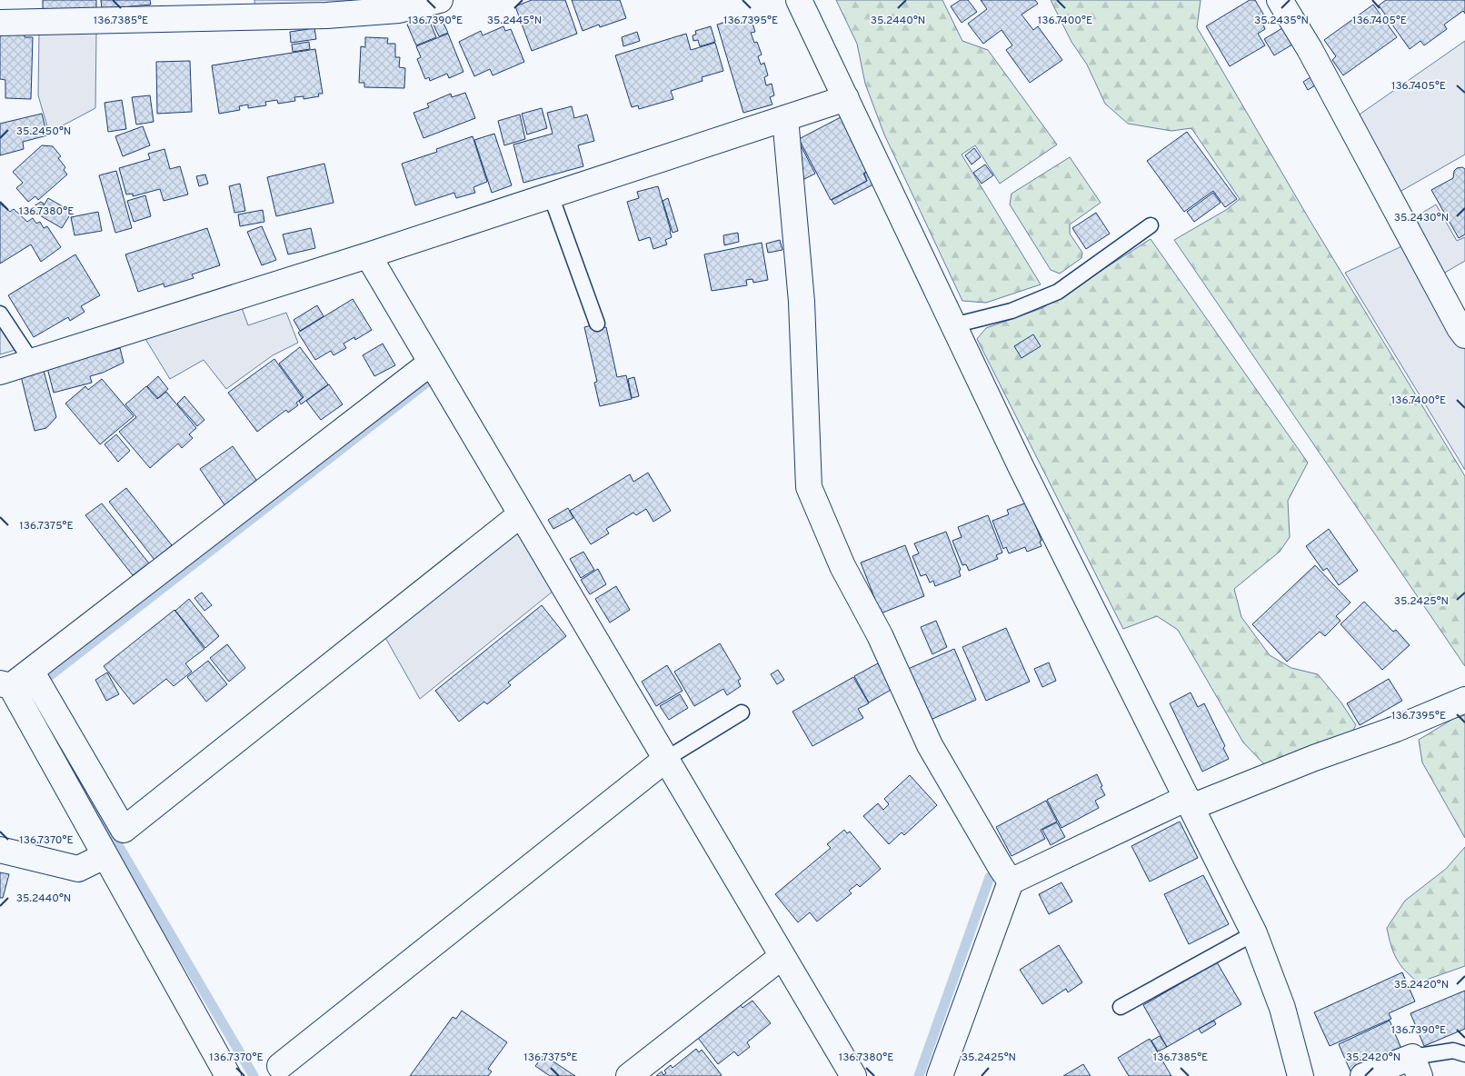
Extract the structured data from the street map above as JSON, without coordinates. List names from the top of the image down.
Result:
{
  "coordinates": [
    "136.7405°E",
    "136.7385°E",
    "136.7390°E",
    "35.2445°N",
    "136.7395°E",
    "136.7400°E",
    "35.2440°N",
    "35.2435°N",
    "35.2450°N",
    "136.7380°E",
    "35.2430°N",
    "136.7375°E",
    "35.2425°N",
    "136.7370°E",
    "35.2420°N"
  ]
}
